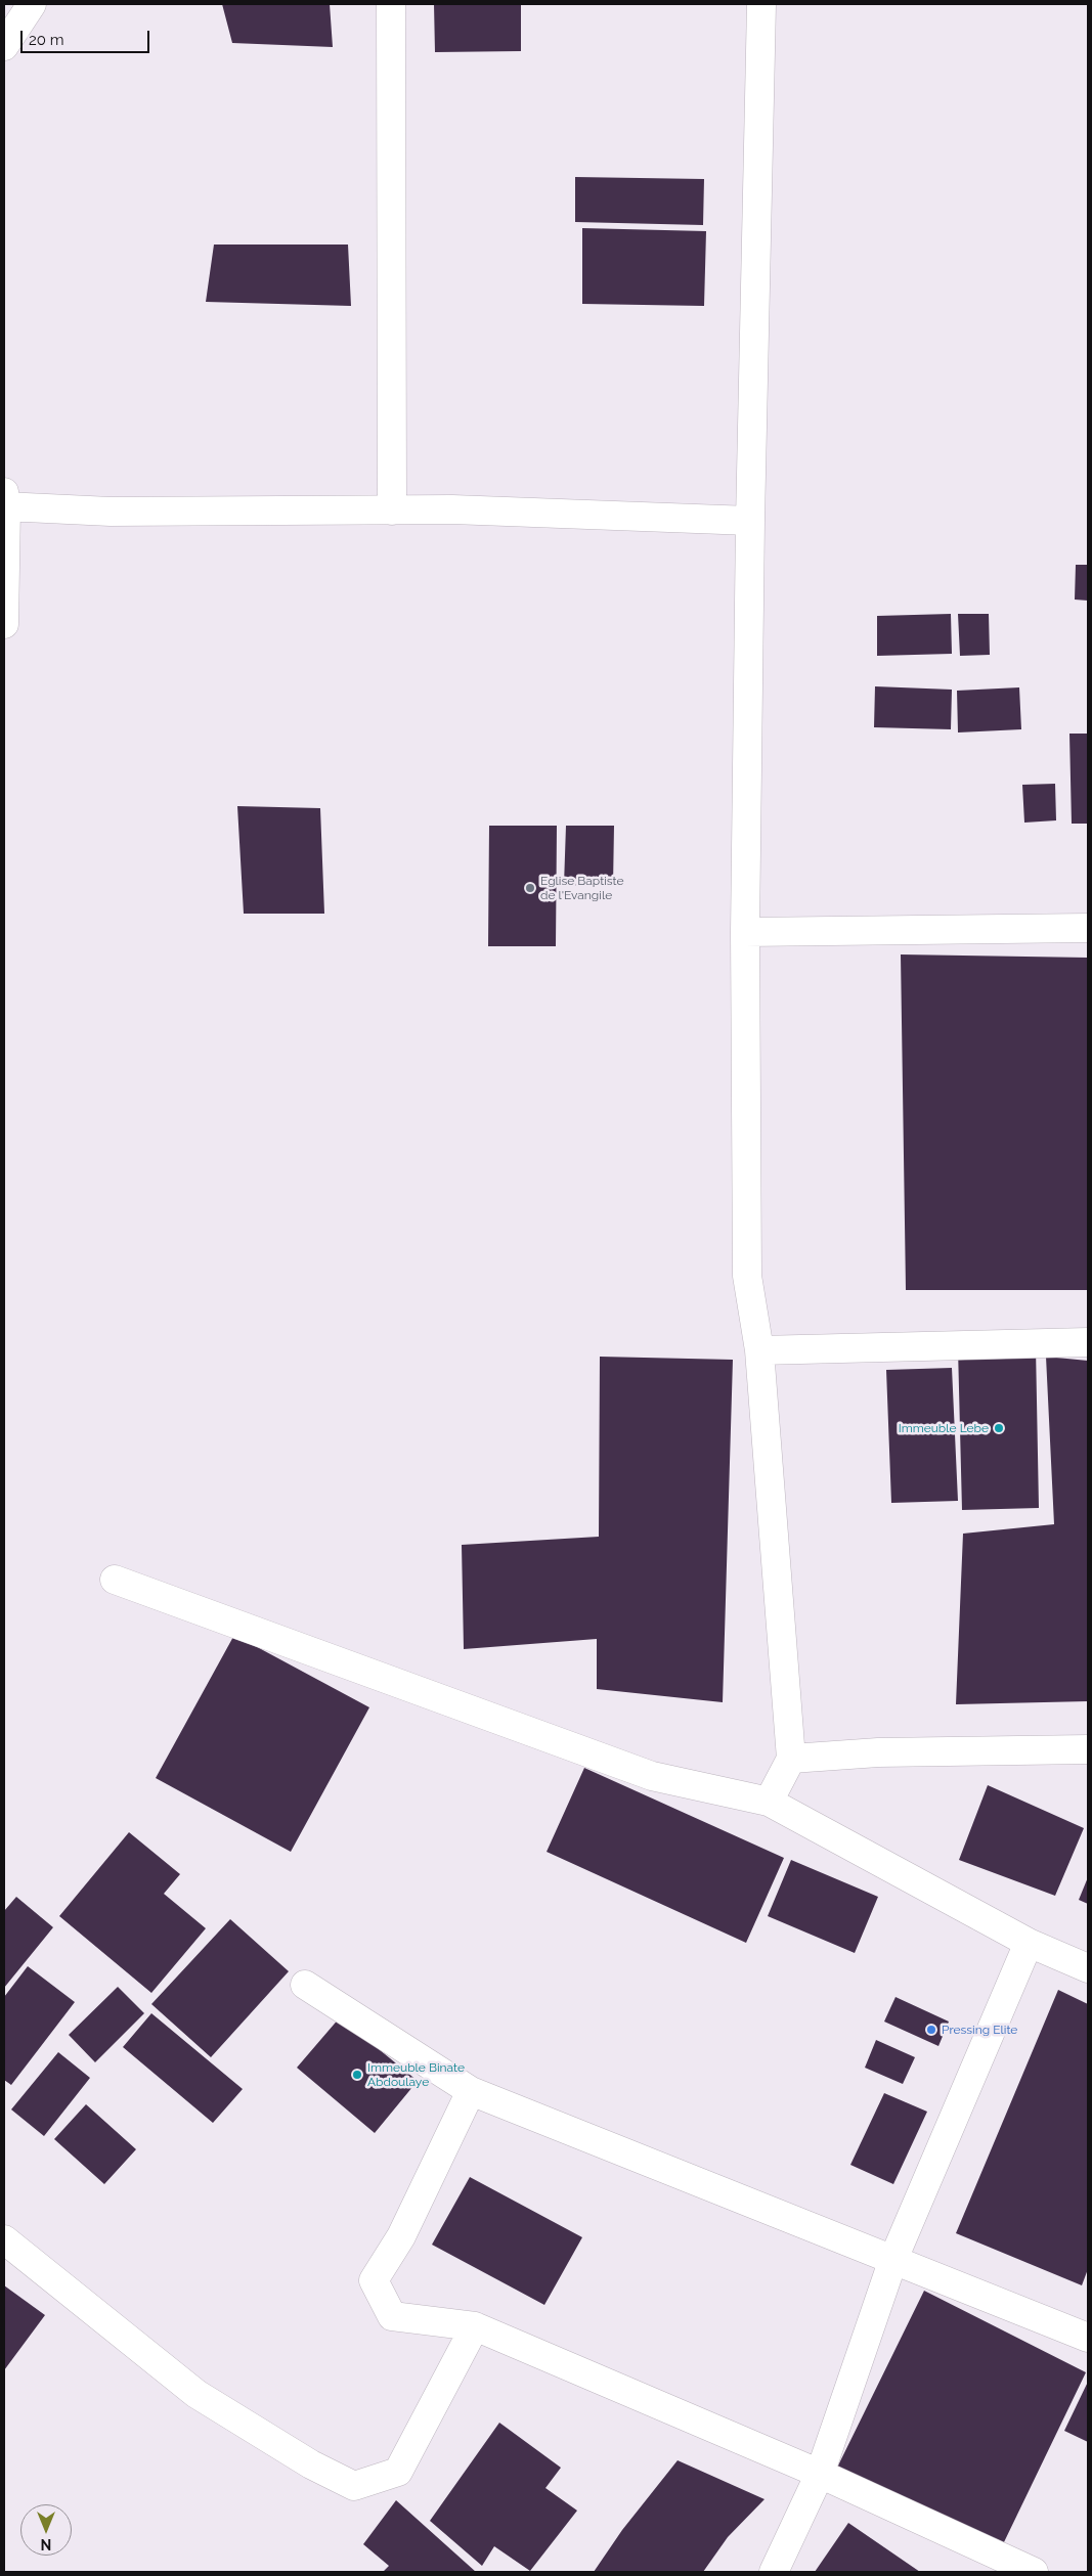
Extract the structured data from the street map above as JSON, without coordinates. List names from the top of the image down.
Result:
{
  "places": [
    "Eglise Baptiste de l'Evangile",
    "Immeuble Lebe",
    "Pressing Elite",
    "Immeuble Binate Abdoulaye"
  ],
  "scale_bar": "20 m",
  "north": "bottom"
}
